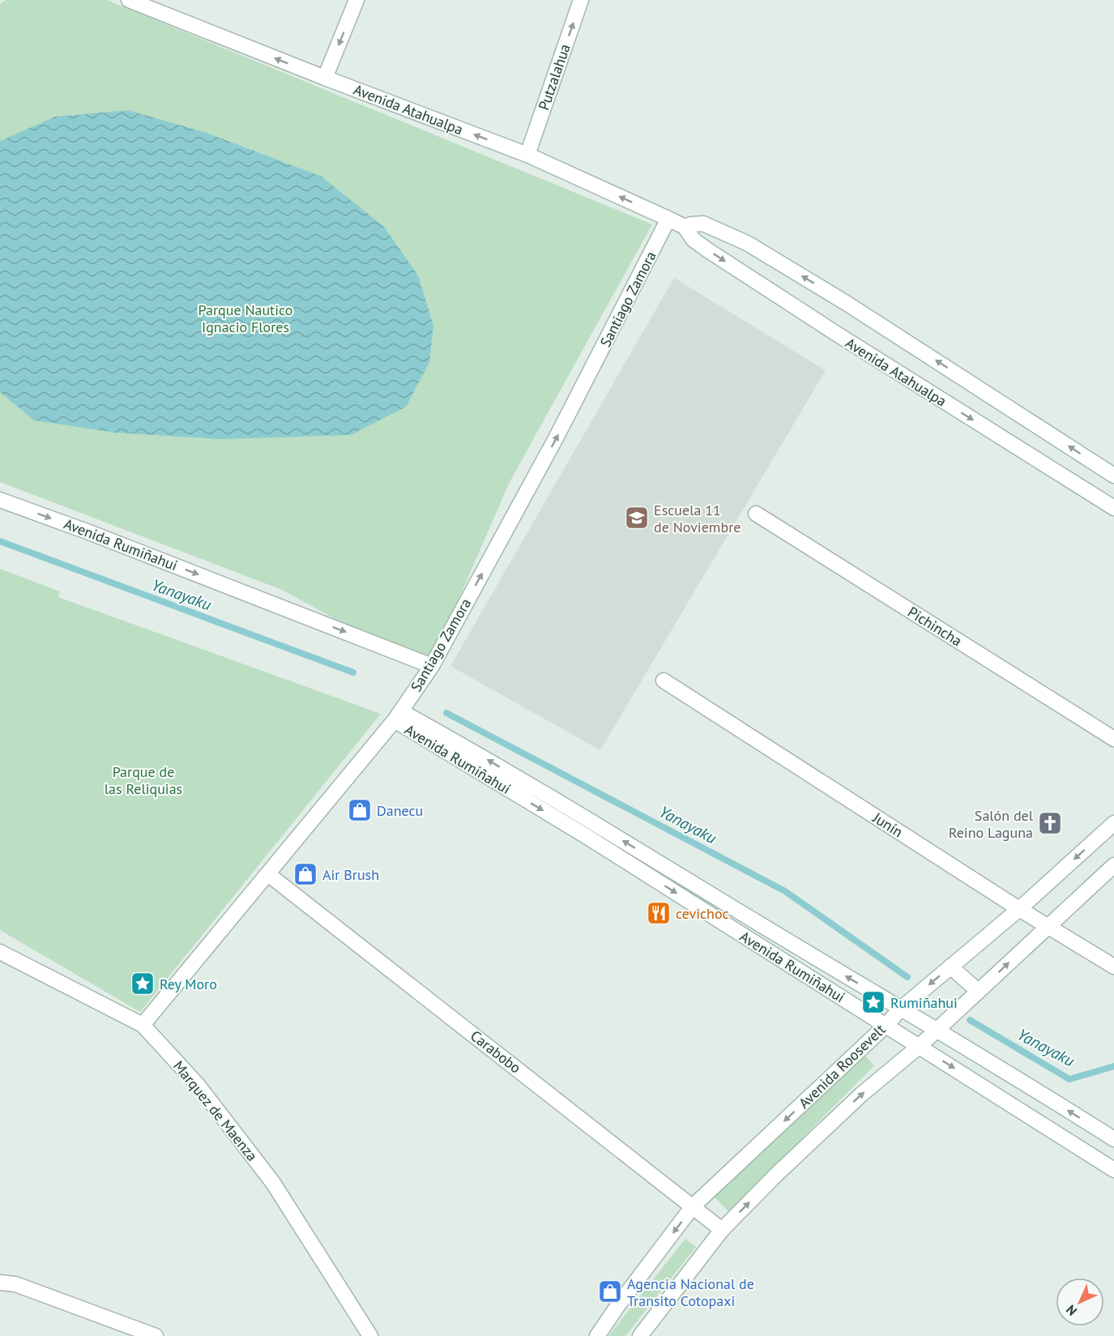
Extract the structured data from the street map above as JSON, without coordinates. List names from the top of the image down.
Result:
{
  "streets": {
    "street": [
      "Putzalahua",
      "Avenida Atahualpa",
      "Santiago Zamora",
      "Avenida Rumiñahui",
      "Pichincha",
      "Junín",
      "Carabobo",
      "Avenida Roosevelt",
      "Marquez de Maenza"
    ]
  },
  "crossings": [
    ["Putzalahua", "Avenida Atahualpa"],
    ["Avenida Atahualpa", "Santiago Zamora"],
    ["Santiago Zamora", "Avenida Rumiñahui"],
    ["Santiago Zamora", "Carabobo"],
    ["Santiago Zamora", "Marquez de Maenza"],
    ["Avenida Rumiñahui", "Avenida Roosevelt"],
    ["Junín", "Avenida Roosevelt"],
    ["Carabobo", "Avenida Roosevelt"]
  ],
  "one_way": ["Putzalahua", "Santiago Zamora"],
  "water": ["Yanayaku"],
  "parks": ["Parque Nautico Ignacio Flores", "Parque de las Reliquias"],
  "places": {
    "school or university": ["Escuela 11 de Noviembre"],
    "shop": ["Danecu", "Air Brush", "Agencia Nacional de Transito Cotopaxi"],
    "church": ["Salón del Reino Laguna"],
    "restaurant": ["cevichoc"],
    "place": ["Rey Moro", "Rumiñahui"]
  },
  "north": "bottom left"
}
